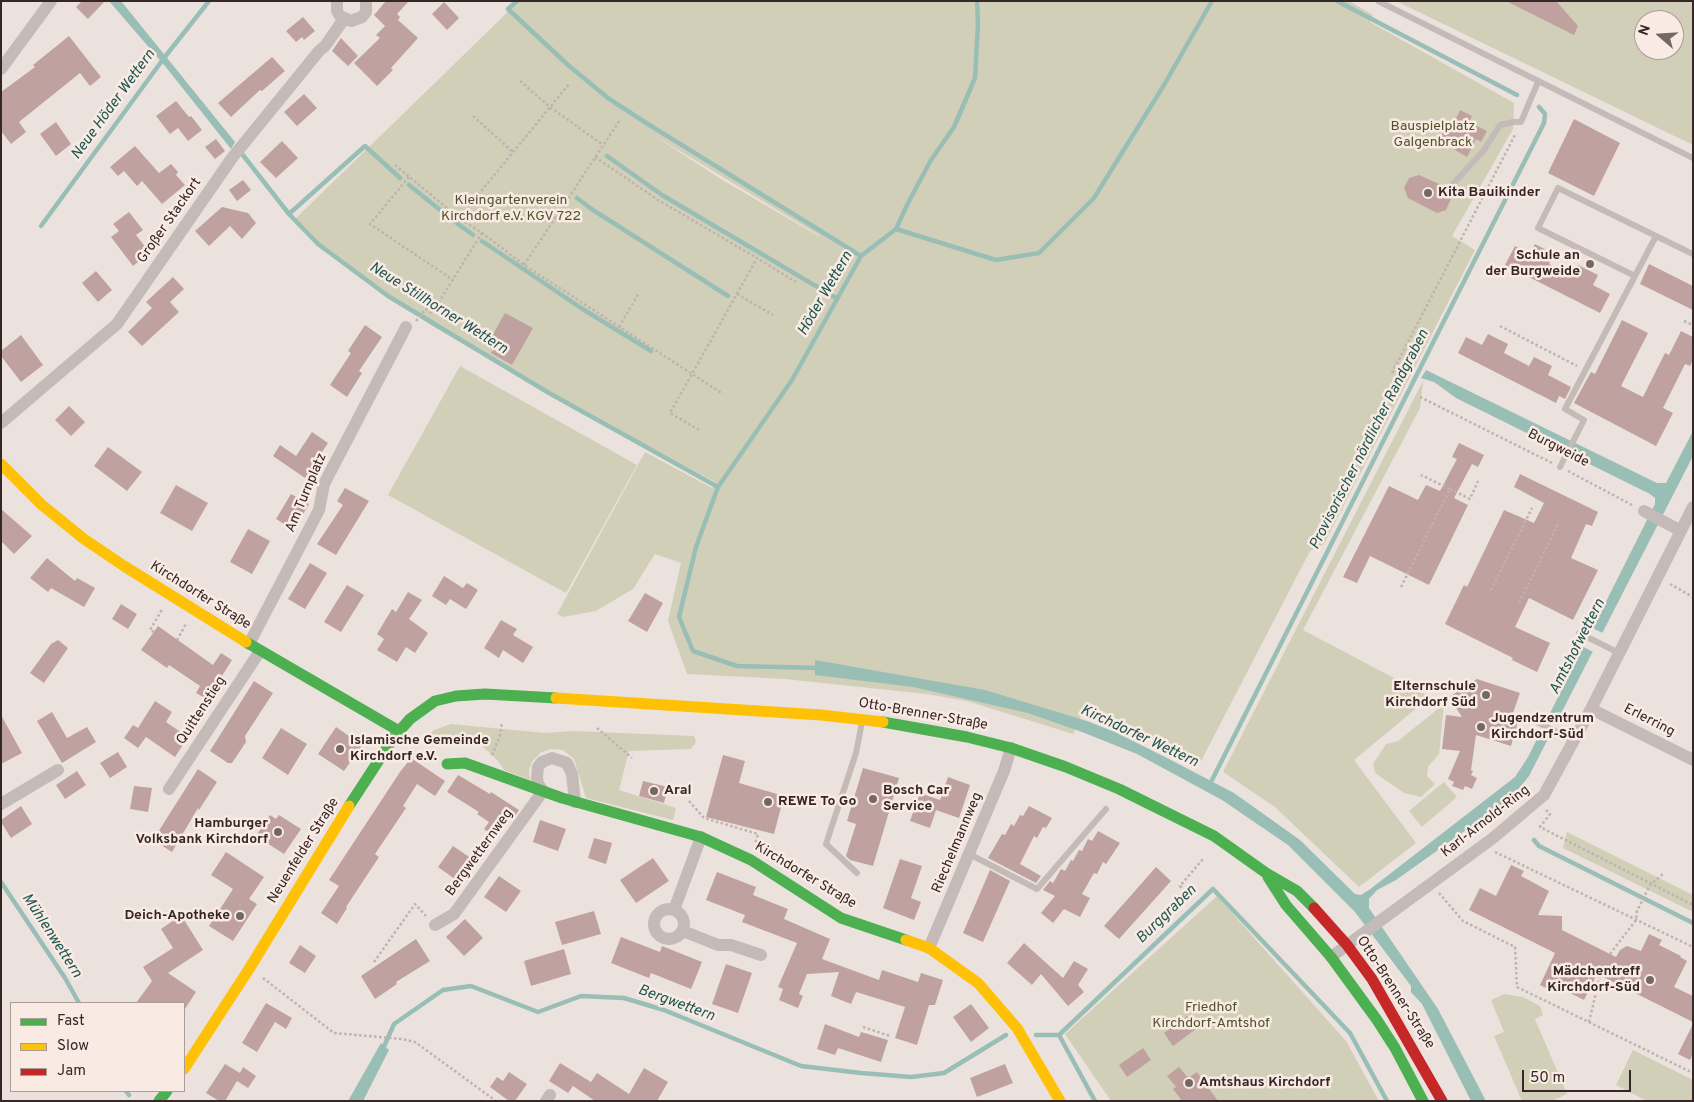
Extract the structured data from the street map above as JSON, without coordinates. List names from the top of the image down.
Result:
{
  "streets": {
    "main road": ["Kirchdorfer Straße", "Otto-Brenner-Straße", "Neuenfelder Straße"],
    "street": [
      "Großer Stackort",
      "Am Turnplatz",
      "Quittenstieg",
      "Erlerring",
      "Karl-Arnold-Ring",
      "Riechelmannweg",
      "Bergwetternweg"
    ],
    "path": ["Burgweide"]
  },
  "crossings": [
    ["Am Turnplatz", "Kirchdorfer Straße"],
    ["Am Turnplatz", "Quittenstieg"],
    ["Kirchdorfer Straße", "Quittenstieg"],
    ["Kirchdorfer Straße", "Riechelmannweg"],
    ["Kirchdorfer Straße", "Neuenfelder Straße"],
    ["Kirchdorfer Straße", "Bergwetternweg"],
    ["Otto-Brenner-Straße", "Karl-Arnold-Ring"],
    ["Otto-Brenner-Straße", "Riechelmannweg"],
    ["Otto-Brenner-Straße", "Neuenfelder Straße"],
    ["Erlerring", "Karl-Arnold-Ring"]
  ],
  "water": [
    "Neue Höder Wettern",
    "Höder Wettern",
    "Neue Stillhorner Wettern",
    "Provisorischer nördlicher Randgraben",
    "Amtshofwettern",
    "Kirchdorfer Wettern",
    "Burggraben",
    "Mühlenwettern",
    "Bergwettern"
  ],
  "parks": ["Bauspielplatz Galgenbrack", "Kleingartenverein Kirchdorf e.V. KGV 722", "Friedhof Kirchdorf-Amtshof"],
  "places": [
    "Kita Bauikinder",
    "Schule an der Burgweide",
    "Elternschule Kirchdorf Süd",
    "Jugendzentrum Kirchdorf-Süd",
    "Islamische Gemeinde Kirchdorf e.V.",
    "Aral",
    "Bosch Car Service",
    "REWE To Go",
    "Hamburger Volksbank Kirchdorf",
    "Deich-Apotheke",
    "Mädchentreff Kirchdorf-Süd",
    "Amtshaus Kirchdorf"
  ],
  "legend": ["Fast", "Slow", "Jam"],
  "scale_bar": "50 m",
  "north": "left"
}
